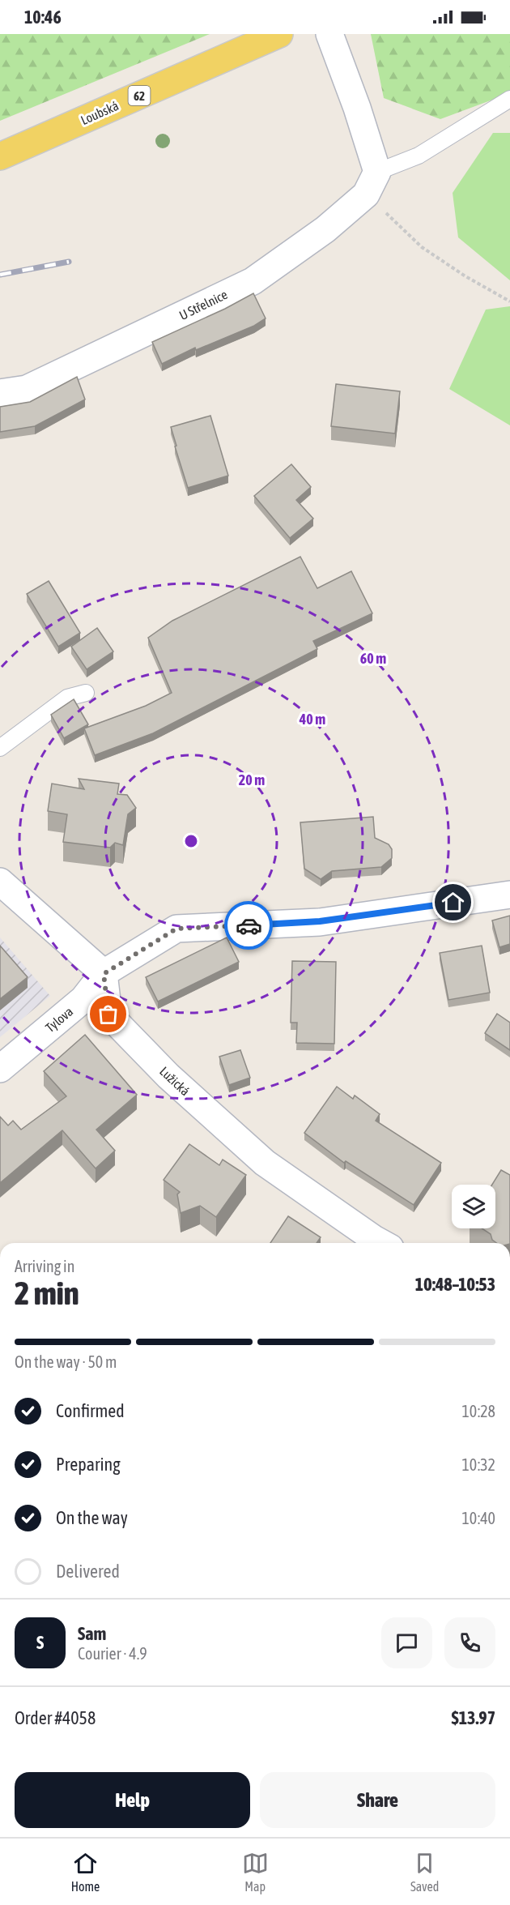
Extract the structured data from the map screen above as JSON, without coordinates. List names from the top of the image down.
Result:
{
  "streets": {
    "main road": ["62", "Loubská"],
    "street": ["U Střelnice", "Tylova", "Lužická"]
  },
  "crossings": [
    ["Tylova", "Lužická"]
  ],
  "page": {
    "status": "10:46",
    "heading": ["2 min", "Arriving in", "10:48–10:53"],
    "panel": [
      "Sam",
      "Courier · 4.9",
      "Order #4058",
      "$13.97"
    ],
    "bar": "On the way · 50 m",
    "list": [
      ["Confirmed", "10:28"],
      ["Preparing", "10:32"],
      ["On the way", "10:40"],
      "Delivered"
    ],
    "round": "S",
    "buttons": ["Help", "Share"],
    "tabs": ["Home", "Map", "Saved"]
  },
  "rings": ["60 m", "40 m", "20 m"]
}
